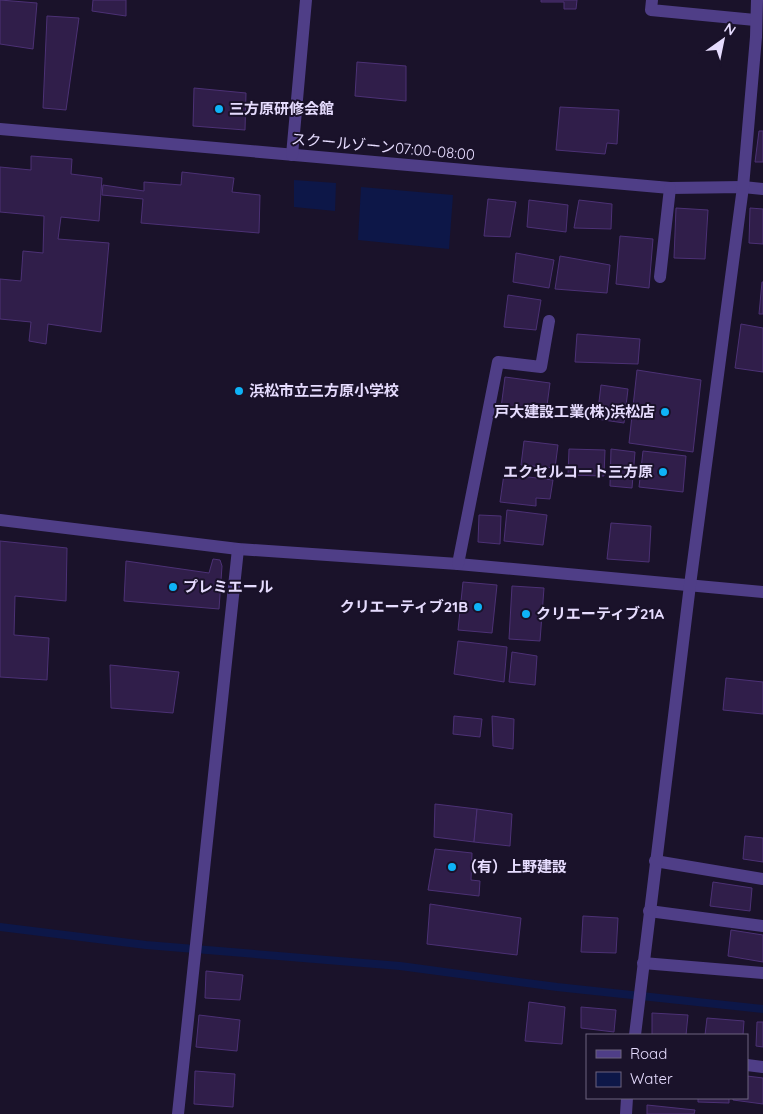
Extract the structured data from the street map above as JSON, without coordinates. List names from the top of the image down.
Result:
{
  "streets": {
    "street": ["スクールゾーン07:00-08:00"]
  },
  "places": [
    "三方原研修会館",
    "浜松市立三方原小学校",
    "戸大建設工業(株)浜松店",
    "エクセルコート三方原",
    "プレミエール",
    "クリエーティブ21B",
    "クリエーティブ21A",
    "（有）上野建設"
  ],
  "legend": ["Road", "Water"],
  "north": "top right"
}
